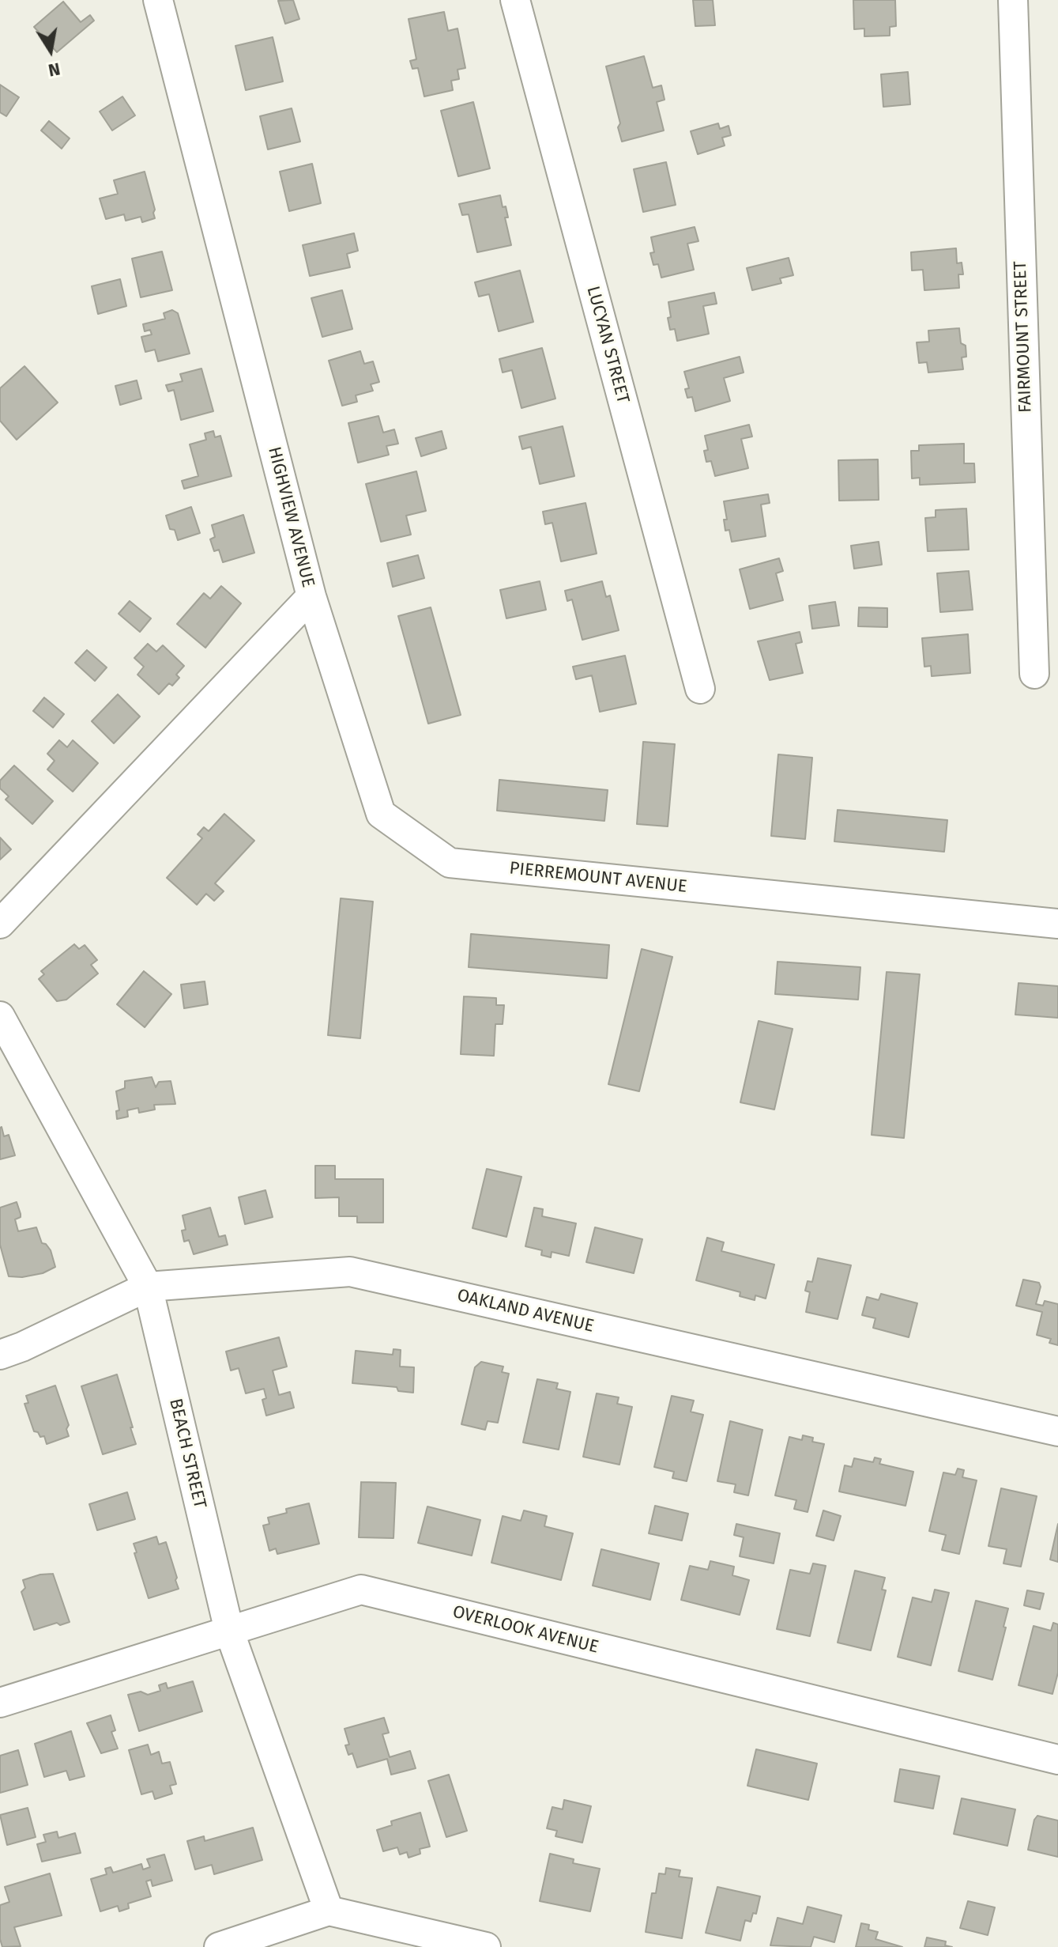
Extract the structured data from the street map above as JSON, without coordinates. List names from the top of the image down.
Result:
{
  "streets": {
    "street": [
      "FAIRMOUNT STREET",
      "LUCYAN STREET",
      "HIGHVIEW AVENUE",
      "PIERREMOUNT AVENUE",
      "OAKLAND AVENUE",
      "BEACH STREET",
      "OVERLOOK AVENUE"
    ]
  },
  "crossings": [
    ["HIGHVIEW AVENUE", "PIERREMOUNT AVENUE"],
    ["OAKLAND AVENUE", "BEACH STREET"],
    ["BEACH STREET", "OVERLOOK AVENUE"]
  ],
  "north": "bottom"
}
